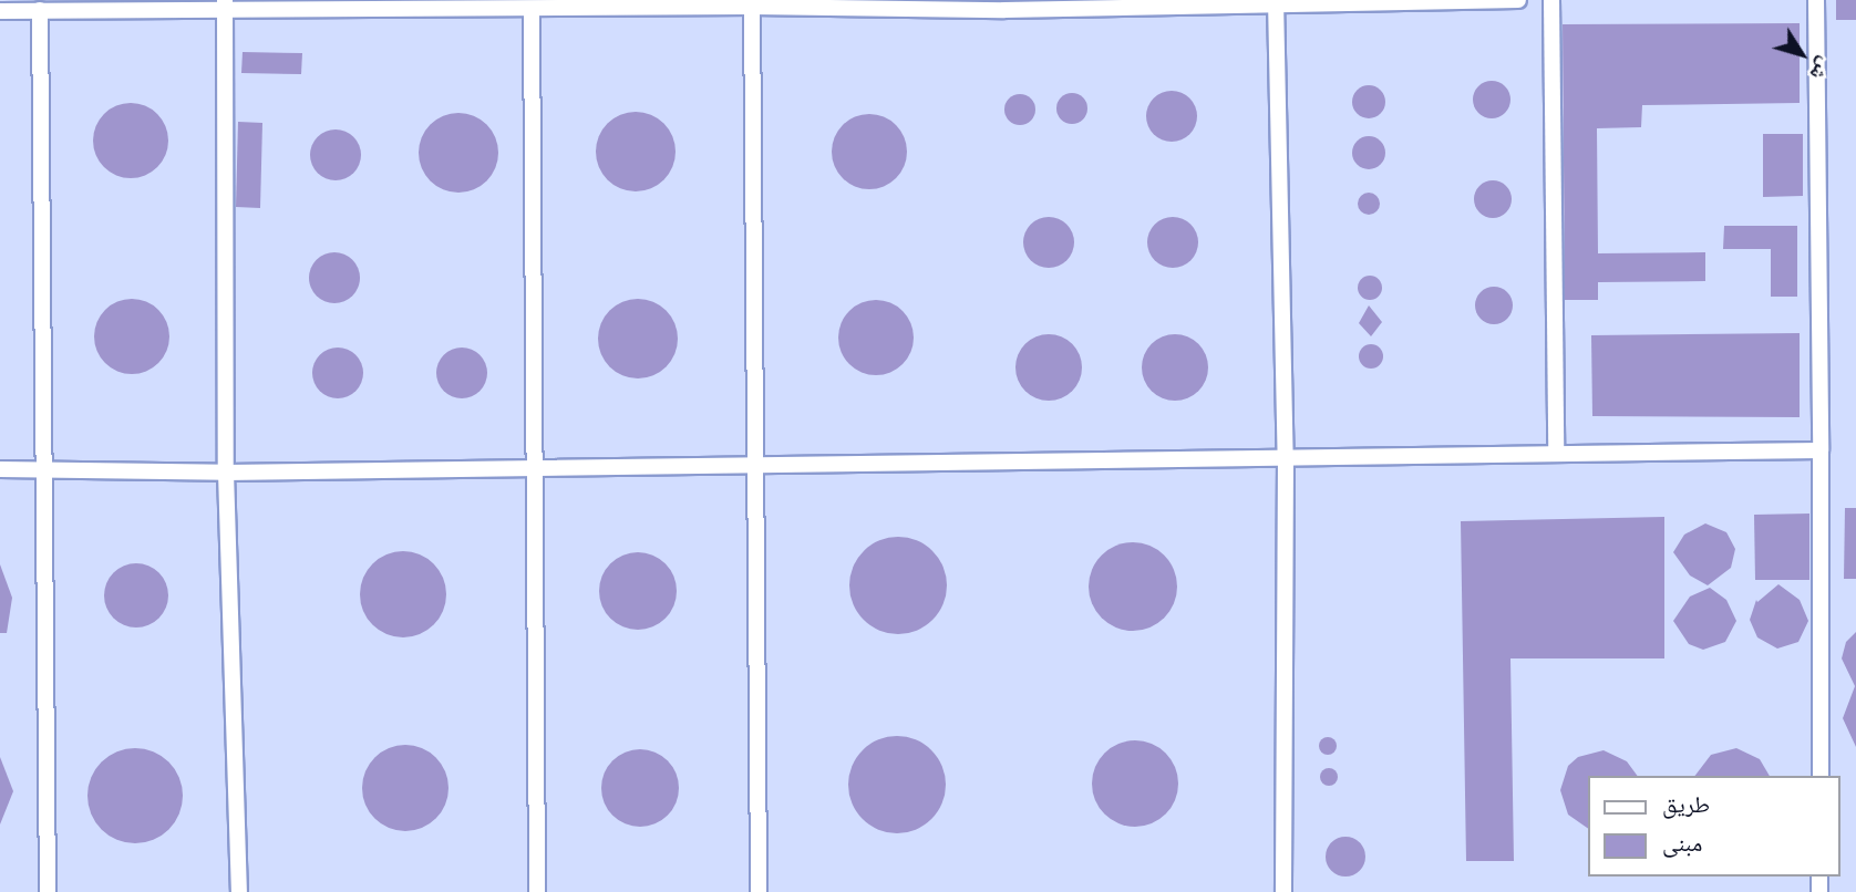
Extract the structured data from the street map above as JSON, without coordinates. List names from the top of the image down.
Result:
{
  "legend": ["طريق", "مبنى"],
  "north": "bottom right"
}
